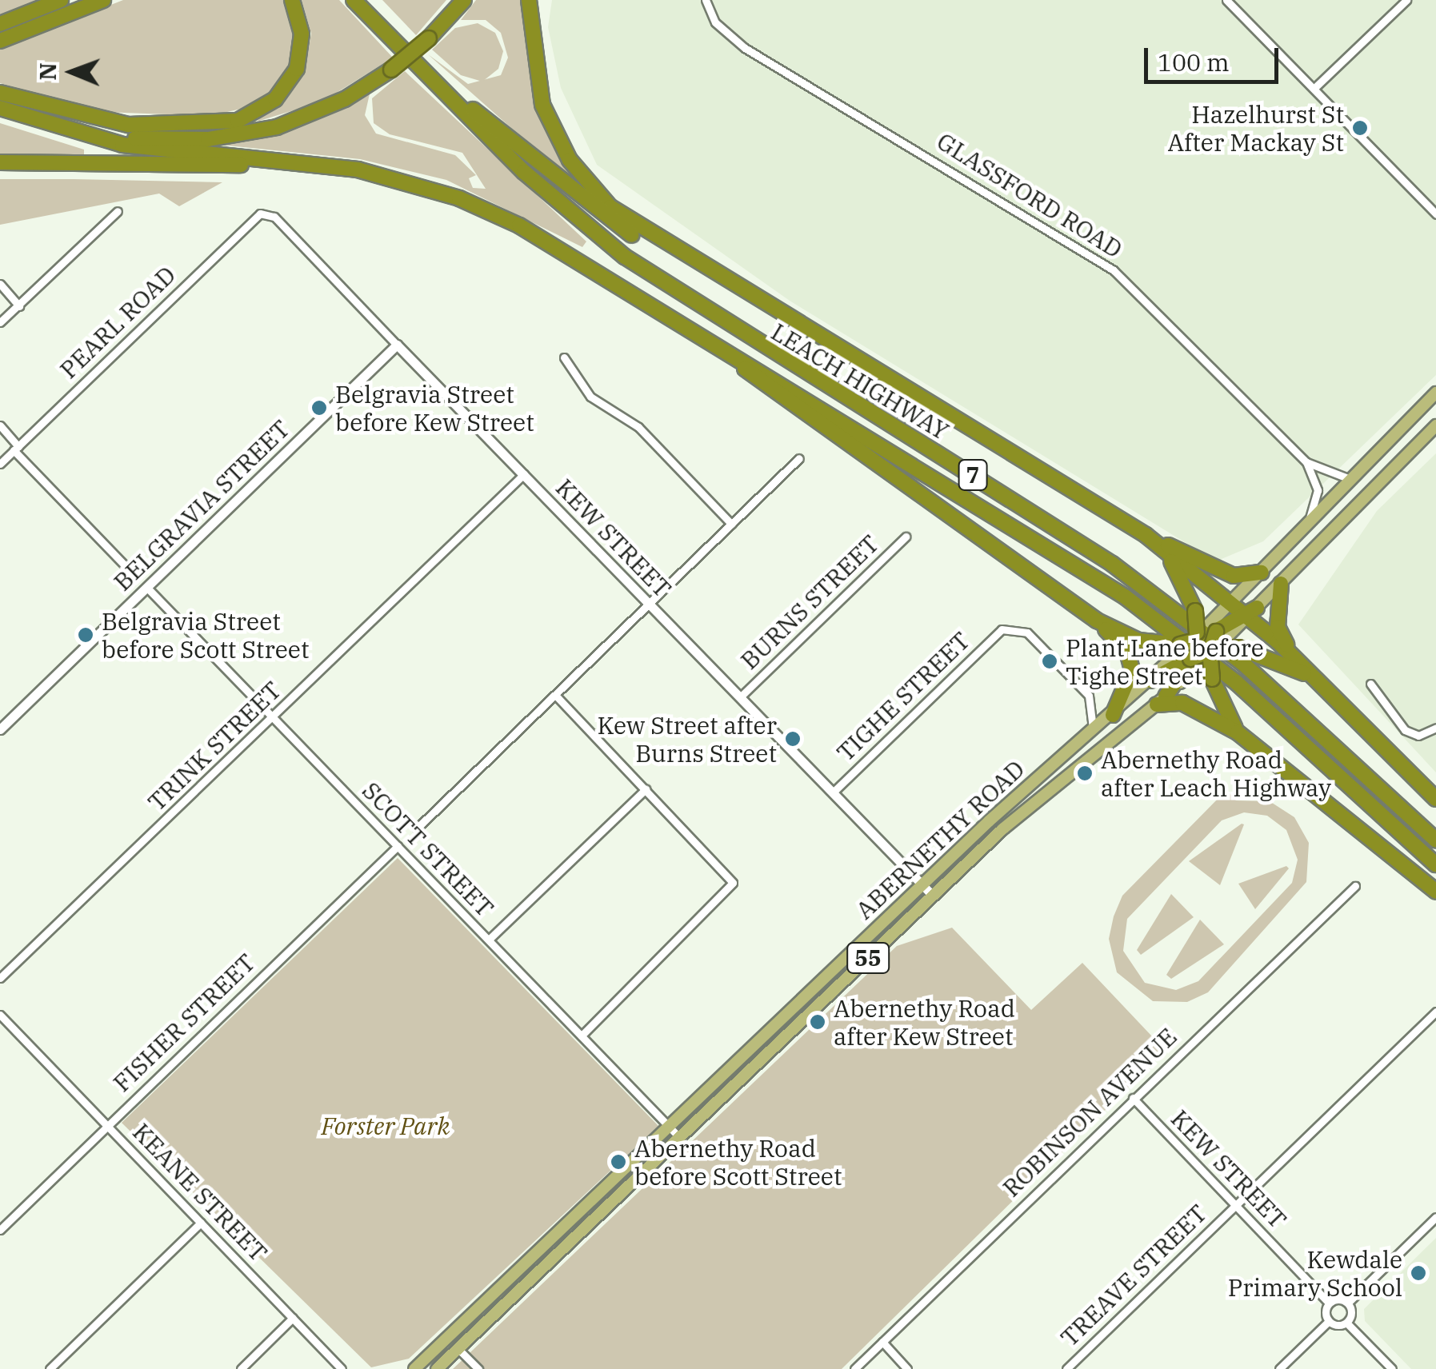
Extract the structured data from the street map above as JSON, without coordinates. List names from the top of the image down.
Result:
{
  "streets": {
    "highway": ["LEACH HIGHWAY", "7"],
    "main road": ["ABERNETHY ROAD", "55"],
    "street": [
      "GLASSFORD ROAD",
      "PEARL ROAD",
      "BELGRAVIA STREET",
      "KEW STREET",
      "BURNS STREET",
      "TIGHE STREET",
      "TRINK STREET",
      "SCOTT STREET",
      "FISHER STREET",
      "ROBINSON AVENUE",
      "KEANE STREET",
      "TREAVE STREET"
    ]
  },
  "crossings": [
    ["PEARL ROAD", "KEW STREET"],
    ["LEACH HIGHWAY", "7"],
    ["7", "ABERNETHY ROAD"],
    ["BELGRAVIA STREET", "KEW STREET"],
    ["BELGRAVIA STREET", "SCOTT STREET"],
    ["KEW STREET", "BURNS STREET"],
    ["KEW STREET", "TIGHE STREET"],
    ["KEW STREET", "TRINK STREET"],
    ["KEW STREET", "ABERNETHY ROAD"],
    ["KEW STREET", "ROBINSON AVENUE"],
    ["KEW STREET", "TREAVE STREET"],
    ["TIGHE STREET", "ABERNETHY ROAD"],
    ["TRINK STREET", "SCOTT STREET"],
    ["ABERNETHY ROAD", "SCOTT STREET"],
    ["SCOTT STREET", "FISHER STREET"],
    ["FISHER STREET", "KEANE STREET"]
  ],
  "parks": ["Forster Park"],
  "places": [
    "Hazelhurst St After Mackay St",
    "Belgravia Street before Kew Street",
    "Belgravia Street before Scott Street",
    "Plant Lane before Tighe Street",
    "Kew Street after Burns Street",
    "Abernethy Road after Leach Highway",
    "Abernethy Road after Kew Street",
    "Abernethy Road before Scott Street",
    "Kewdale Primary School"
  ],
  "scale_bar": "100 m",
  "north": "left"
}
